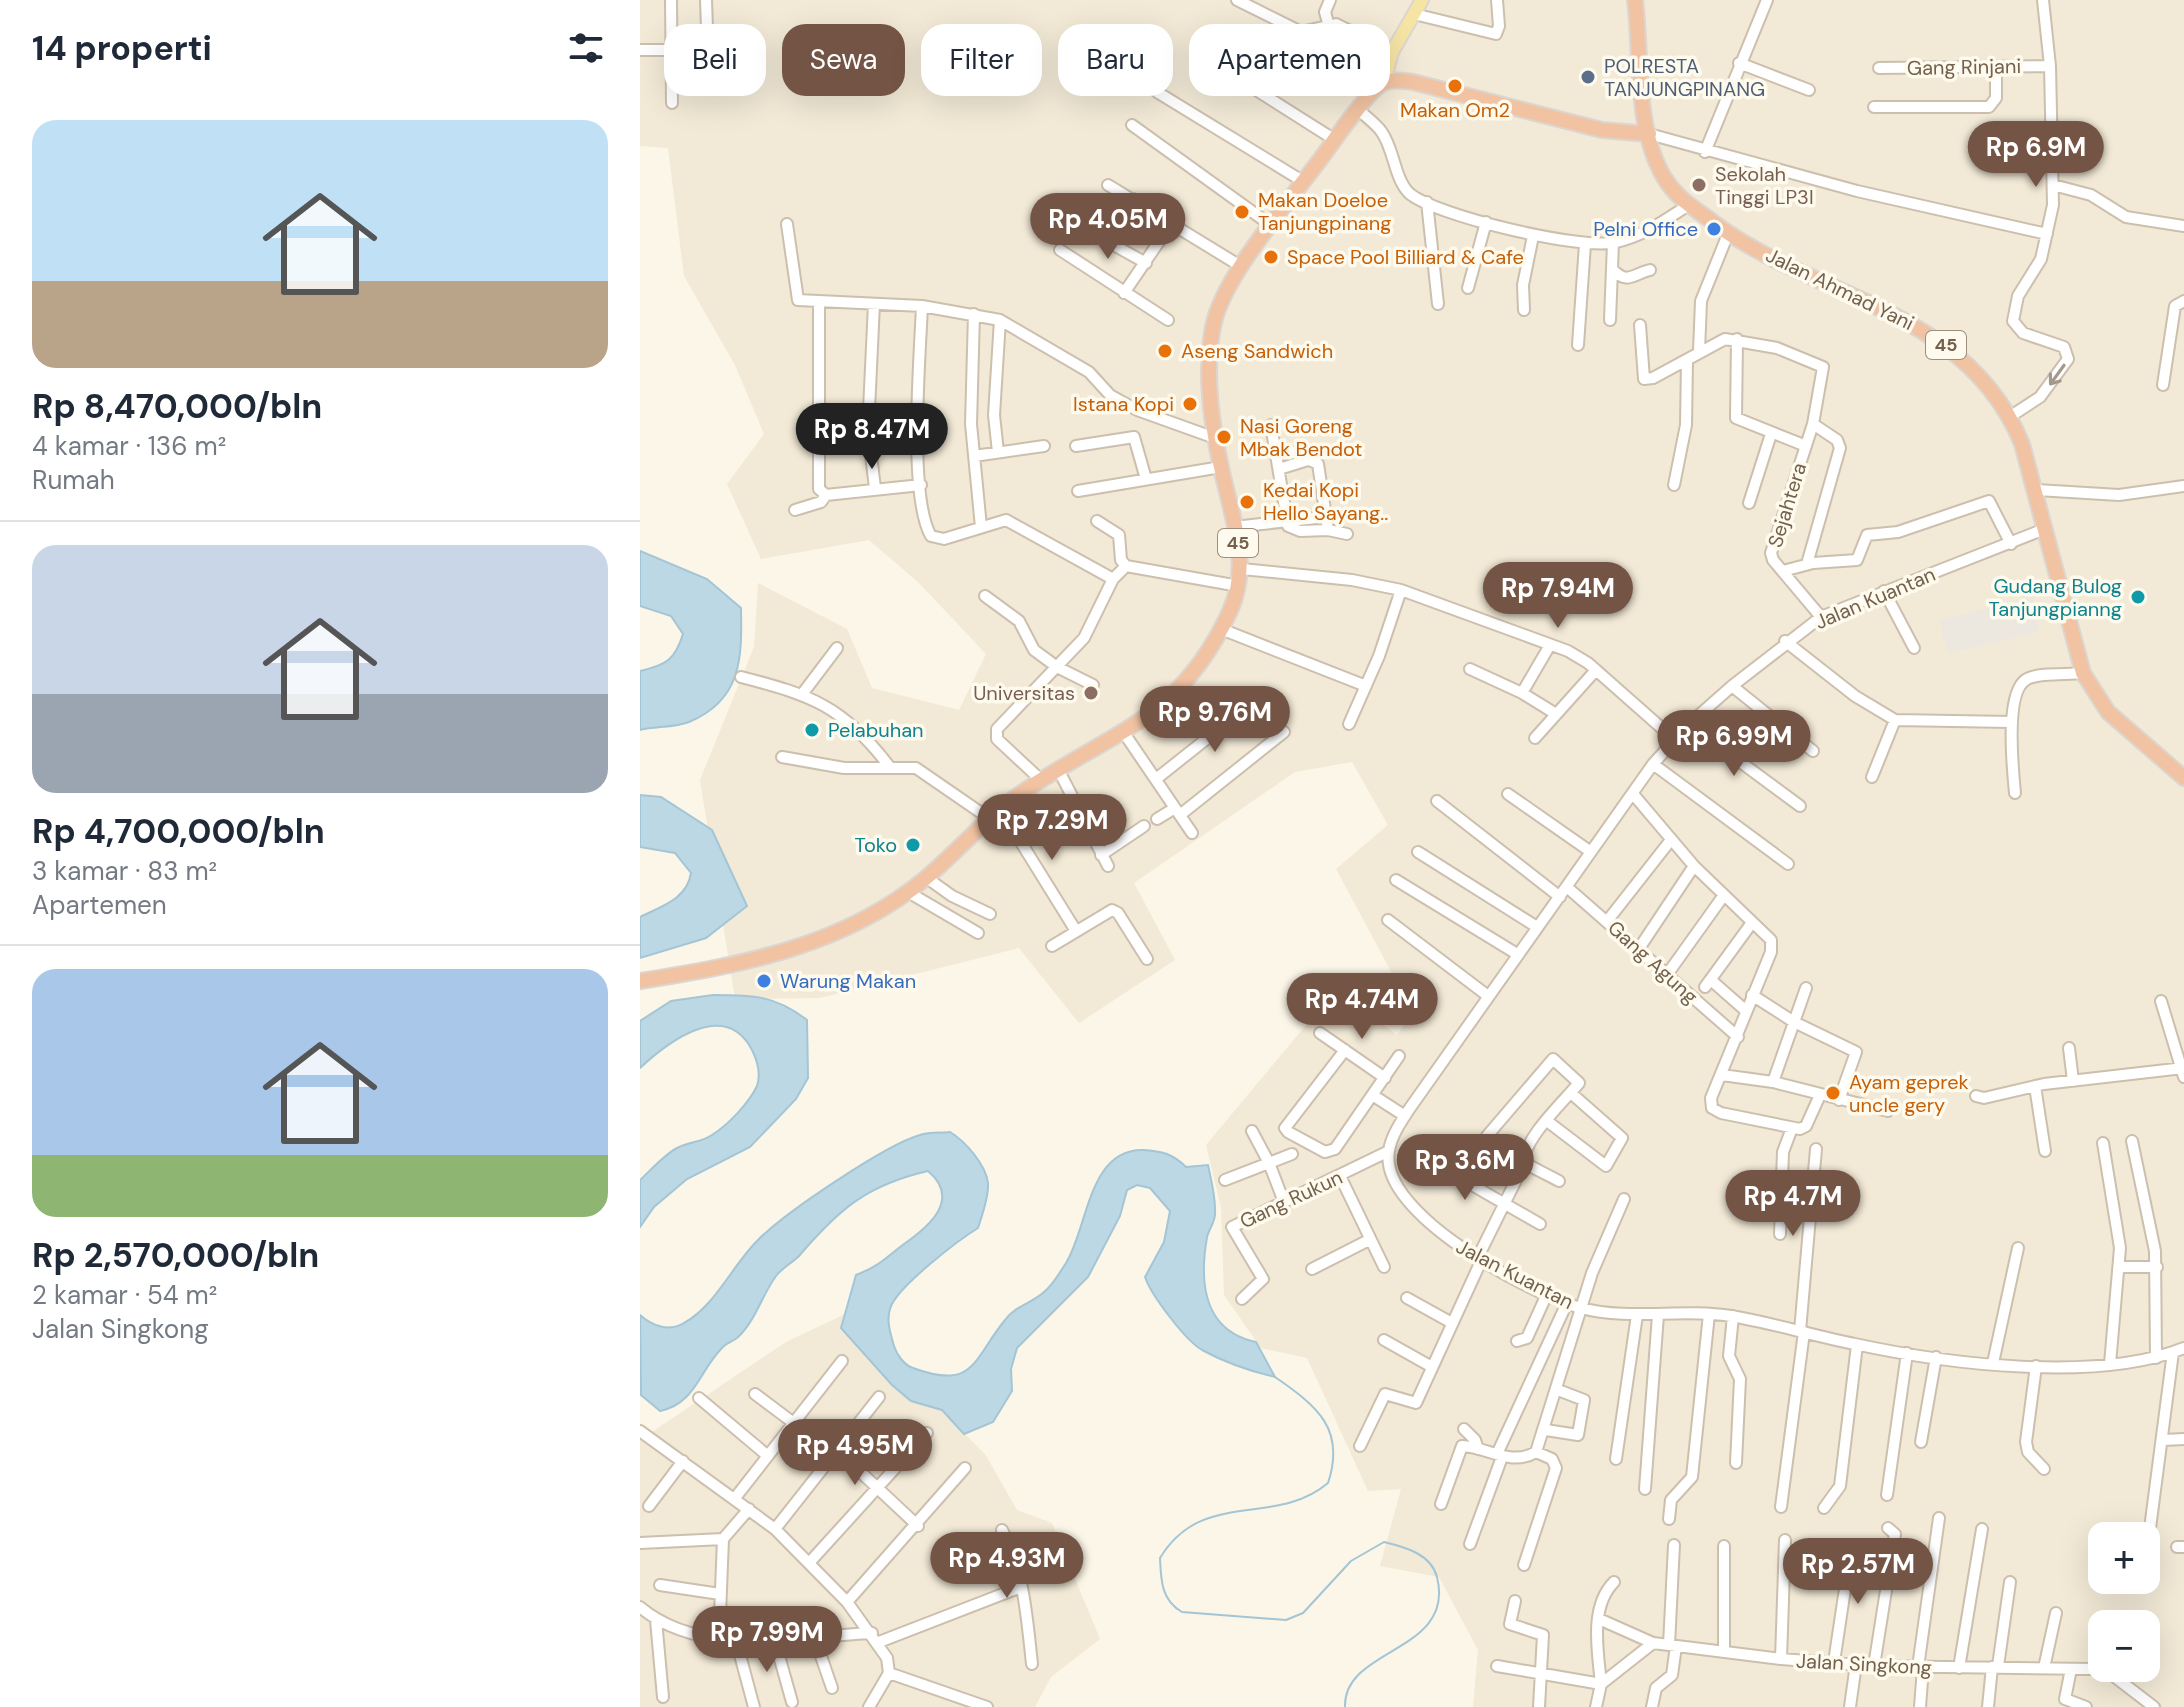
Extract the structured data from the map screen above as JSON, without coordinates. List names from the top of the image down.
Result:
{
  "streets": {
    "highway": ["Jalan Ahmad Yani", "45"],
    "street": [
      "Gang Rinjani",
      "Sejahtera",
      "Jalan Kuantan",
      "Gang Agung",
      "Gang Rukun",
      "Jalan Singkong"
    ]
  },
  "crossings": [
    ["Jalan Ahmad Yani", "Jalan Kuantan"],
    ["Sejahtera", "Jalan Kuantan"],
    ["Jalan Kuantan", "Gang Agung"],
    ["Jalan Kuantan", "Gang Rukun"]
  ],
  "places": [
    "POLRESTA TANJUNGPINANG",
    "Makan Om2",
    "Sekolah Tinggi LP3I",
    "Makan Doeloe Tanjungpinang",
    "Pelni Office",
    "Space Pool Billiard & Cafe",
    "Aseng Sandwich",
    "Istana Kopi",
    "Nasi Goreng Mbak Bendot",
    "Kedai Kopi Hello Sayang..",
    "Gudang Bulog Tanjungpianng",
    "Universitas",
    "Pelabuhan",
    "Toko",
    "Warung Makan",
    "Ayam geprek uncle gery"
  ],
  "page": {
    "heading": "14 properti",
    "chip": [
      "Beli",
      "Sewa",
      "Filter",
      "Baru",
      "Apartemen"
    ],
    "list": [
      {
        "name": "Rp 8,470,000/bln",
        "note": "4 kamar · 136 m² · Rumah"
      },
      {
        "name": "Rp 4,700,000/bln",
        "note": "3 kamar · 83 m² · Apartemen"
      },
      {
        "name": "Rp 2,570,000/bln",
        "note": "2 kamar · 54 m² · Jalan Singkong"
      }
    ],
    "price": [
      "Rp 6.9M",
      "Rp 4.05M",
      "Rp 8.47M",
      "Rp 7.94M",
      "Rp 9.76M",
      "Rp 6.99M",
      "Rp 7.29M",
      "Rp 4.74M",
      "Rp 3.6M",
      "Rp 4.7M",
      "Rp 4.95M",
      "Rp 4.93M",
      "Rp 2.57M",
      "Rp 7.99M"
    ],
    "map_buttons": ["+", "−"]
  }
}
